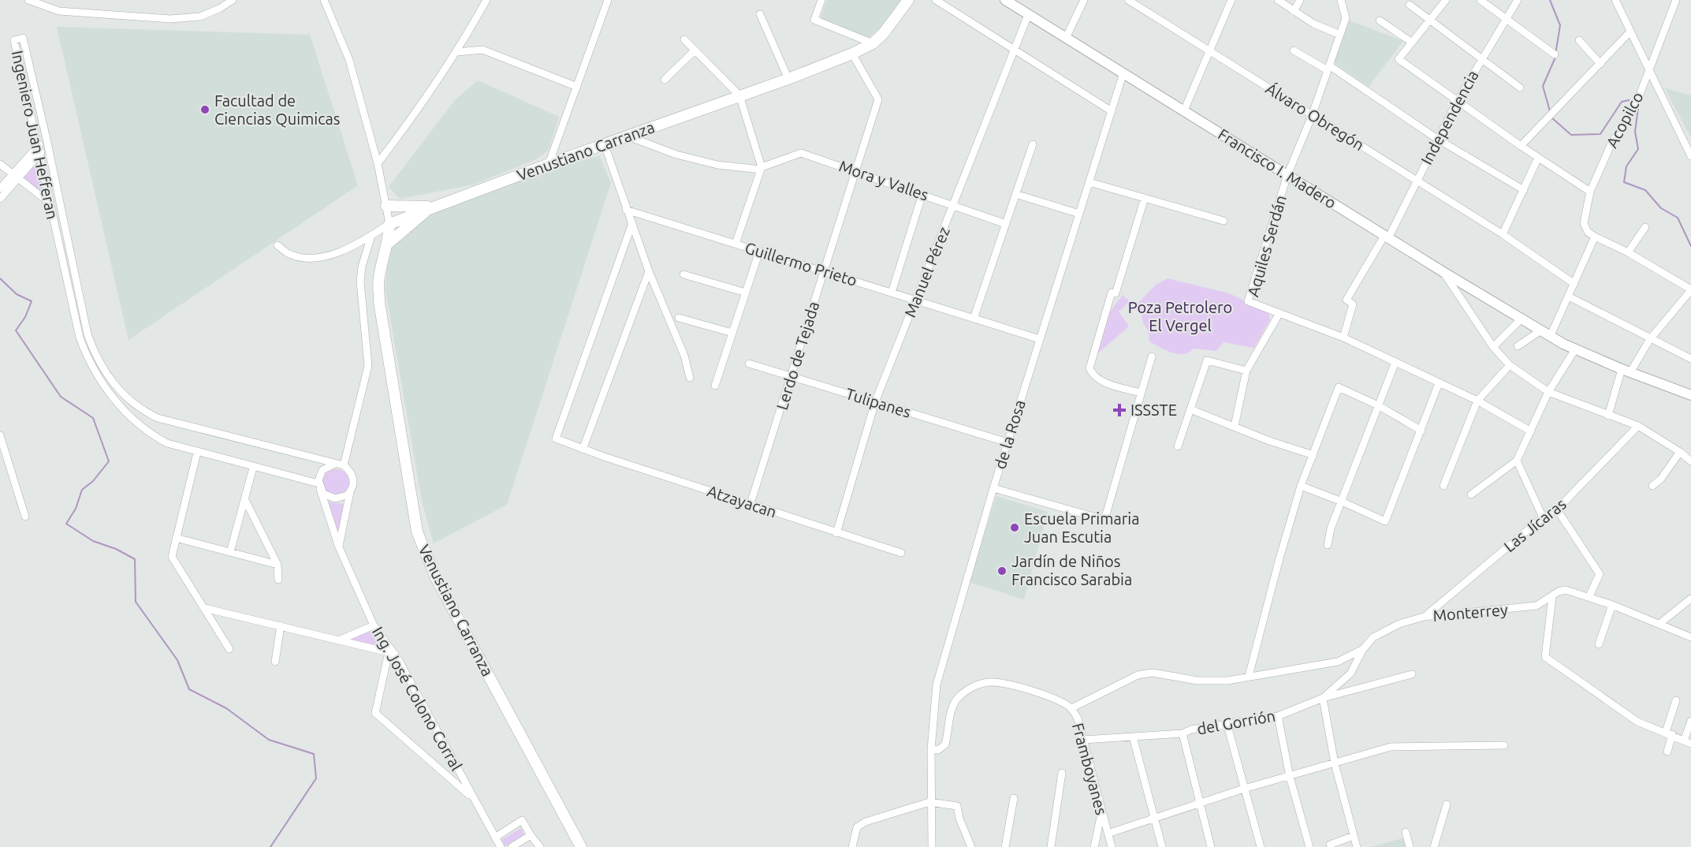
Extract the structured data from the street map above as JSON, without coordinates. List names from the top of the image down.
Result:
{
  "streets": {
    "main road": ["Venustiano Carranza"],
    "street": [
      "Álvaro Obregón",
      "Independencia",
      "Acopilco",
      "Ingeniero Juan Hefferan",
      "Francisco I. Madero",
      "Mora y Valles",
      "Aquiles Serdán",
      "Guillermo Prieto",
      "Manuel Pérez",
      "Lerdo de Tejada",
      "Tulipanes",
      "de la Rosa",
      "Atzayacan",
      "Las Jícaras",
      "Monterrey",
      "Ing. José Colono Corral",
      "del Gorrión",
      "Framboyanes"
    ]
  },
  "crossings": [
    ["Álvaro Obregón", "Independencia"],
    ["Álvaro Obregón", "Aquiles Serdán"],
    ["Independencia", "Francisco I. Madero"],
    ["Ingeniero Juan Hefferan", "Ing. José Colono Corral"],
    ["Venustiano Carranza", "Lerdo de Tejada"],
    ["Francisco I. Madero", "Aquiles Serdán"],
    ["Francisco I. Madero", "Manuel Pérez"],
    ["Francisco I. Madero", "de la Rosa"],
    ["Mora y Valles", "Manuel Pérez"],
    ["Mora y Valles", "Lerdo de Tejada"],
    ["Guillermo Prieto", "Manuel Pérez"],
    ["Guillermo Prieto", "Lerdo de Tejada"],
    ["Guillermo Prieto", "de la Rosa"],
    ["Manuel Pérez", "Tulipanes"],
    ["Manuel Pérez", "Atzayacan"],
    ["Lerdo de Tejada", "Tulipanes"],
    ["Tulipanes", "de la Rosa"],
    ["de la Rosa", "Framboyanes"],
    ["Las Jícaras", "Monterrey"],
    ["Monterrey", "del Gorrión"],
    ["Monterrey", "Framboyanes"],
    ["del Gorrión", "Framboyanes"]
  ],
  "parks": ["Poza Petrolero El Vergel"],
  "places": {
    "other": ["Facultad de Ciencias Quimicas", "Escuela Primaria Juan Escutia", "Jardín de Niños Francisco Sarabia"],
    "health": ["ISSSTE"]
  }
}
